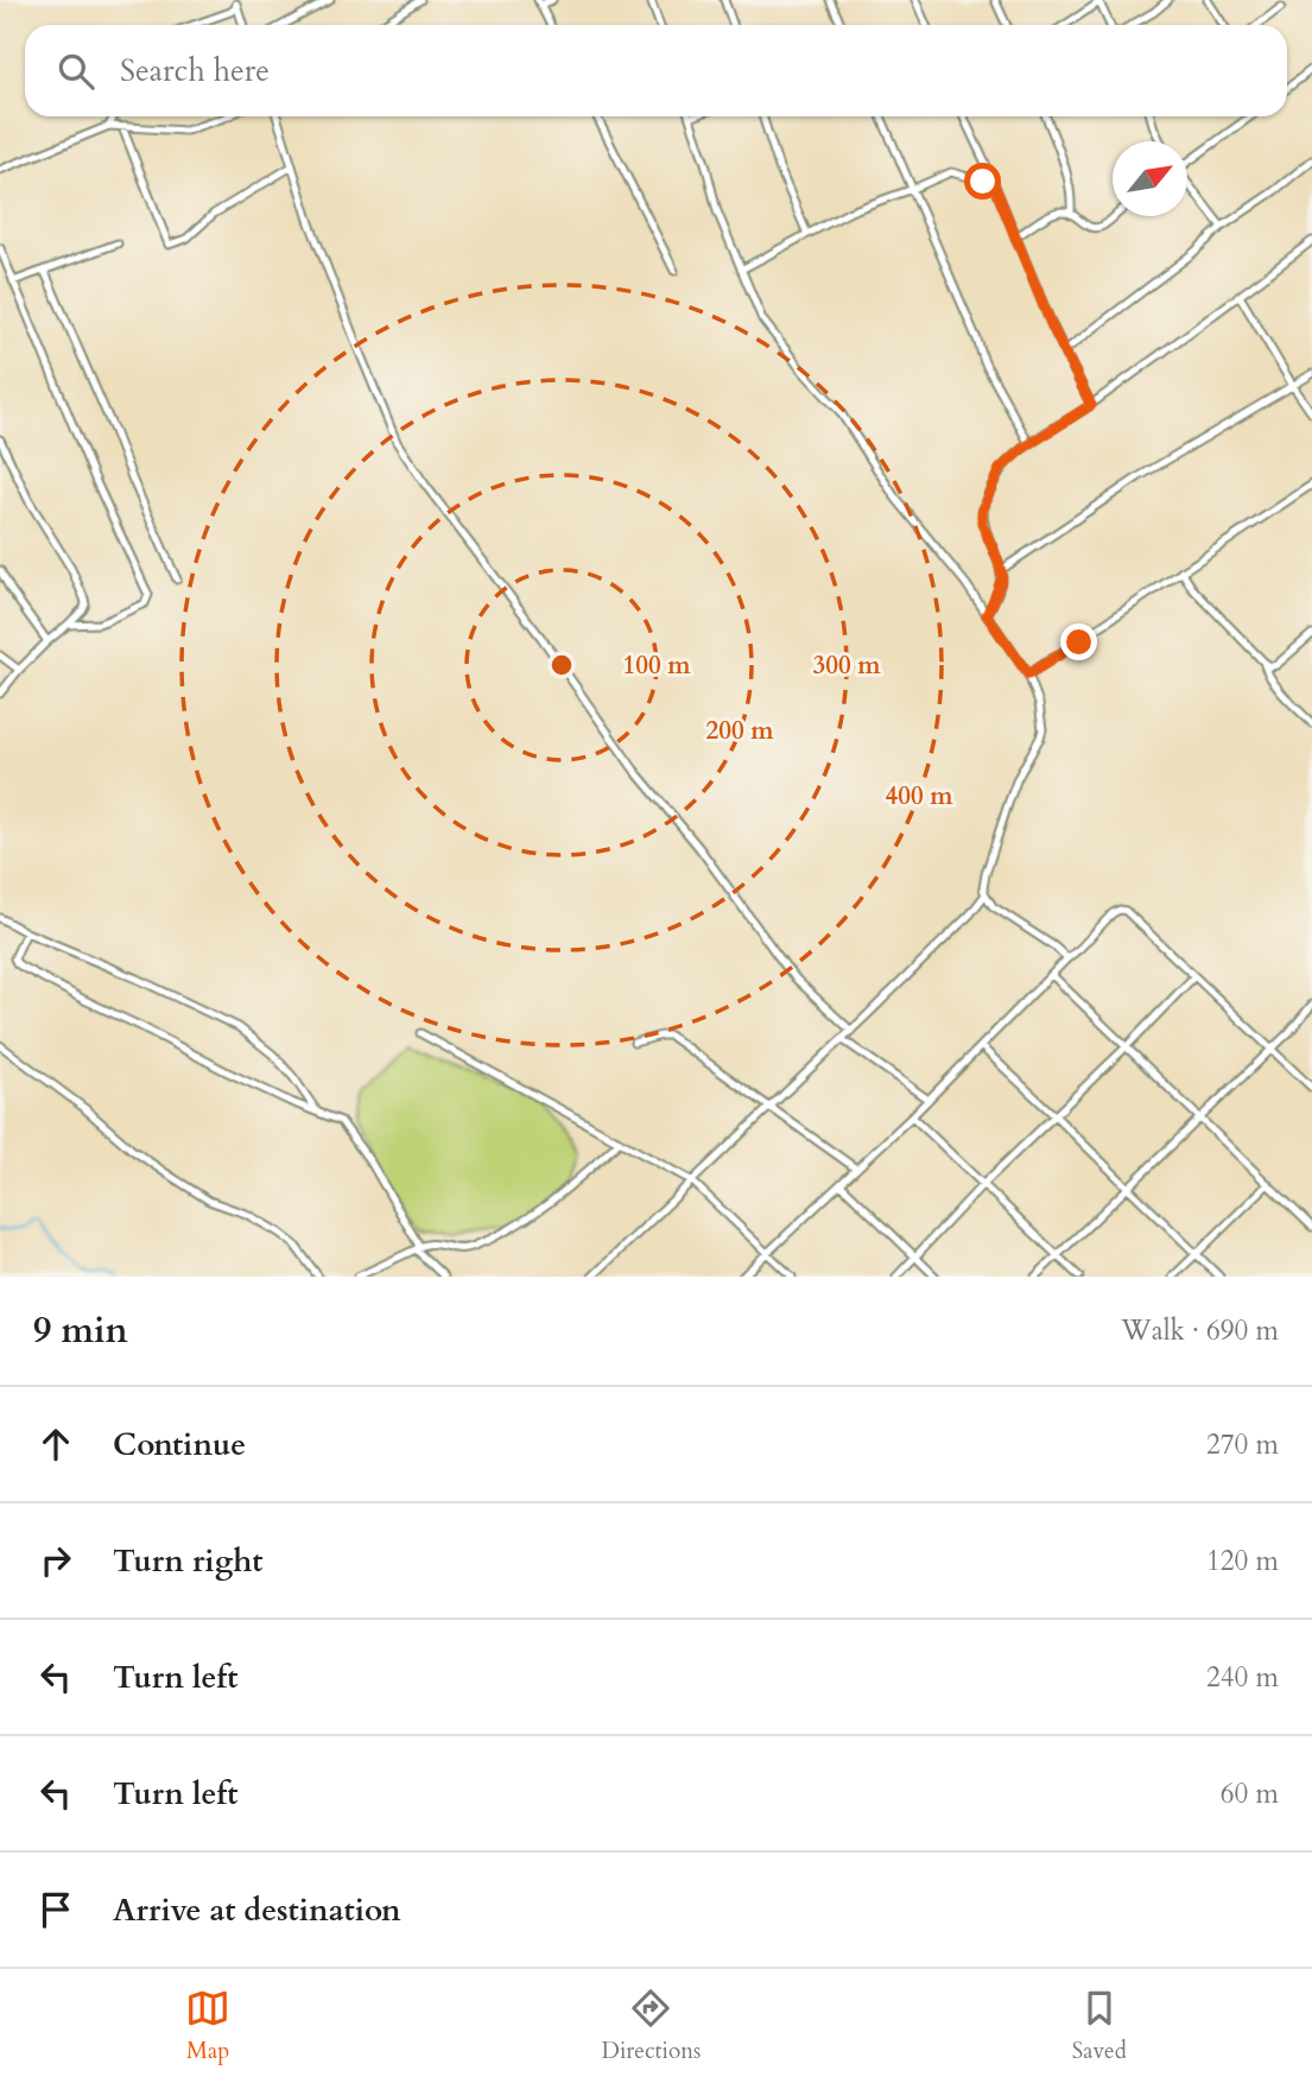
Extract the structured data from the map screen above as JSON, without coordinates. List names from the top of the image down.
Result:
{
  "north": "top right",
  "page": {
    "search": "Search here",
    "heading": ["9 min", "Walk · 690 m"],
    "list": [
      ["Continue", "270 m"],
      ["Turn right", "120 m"],
      ["Turn left", "240 m"],
      ["Turn left", "60 m"],
      "Arrive at destination"
    ],
    "nav": ["Map", "Directions", "Saved"]
  },
  "rings": [
    "100 m",
    "300 m",
    "200 m",
    "400 m"
  ]
}
